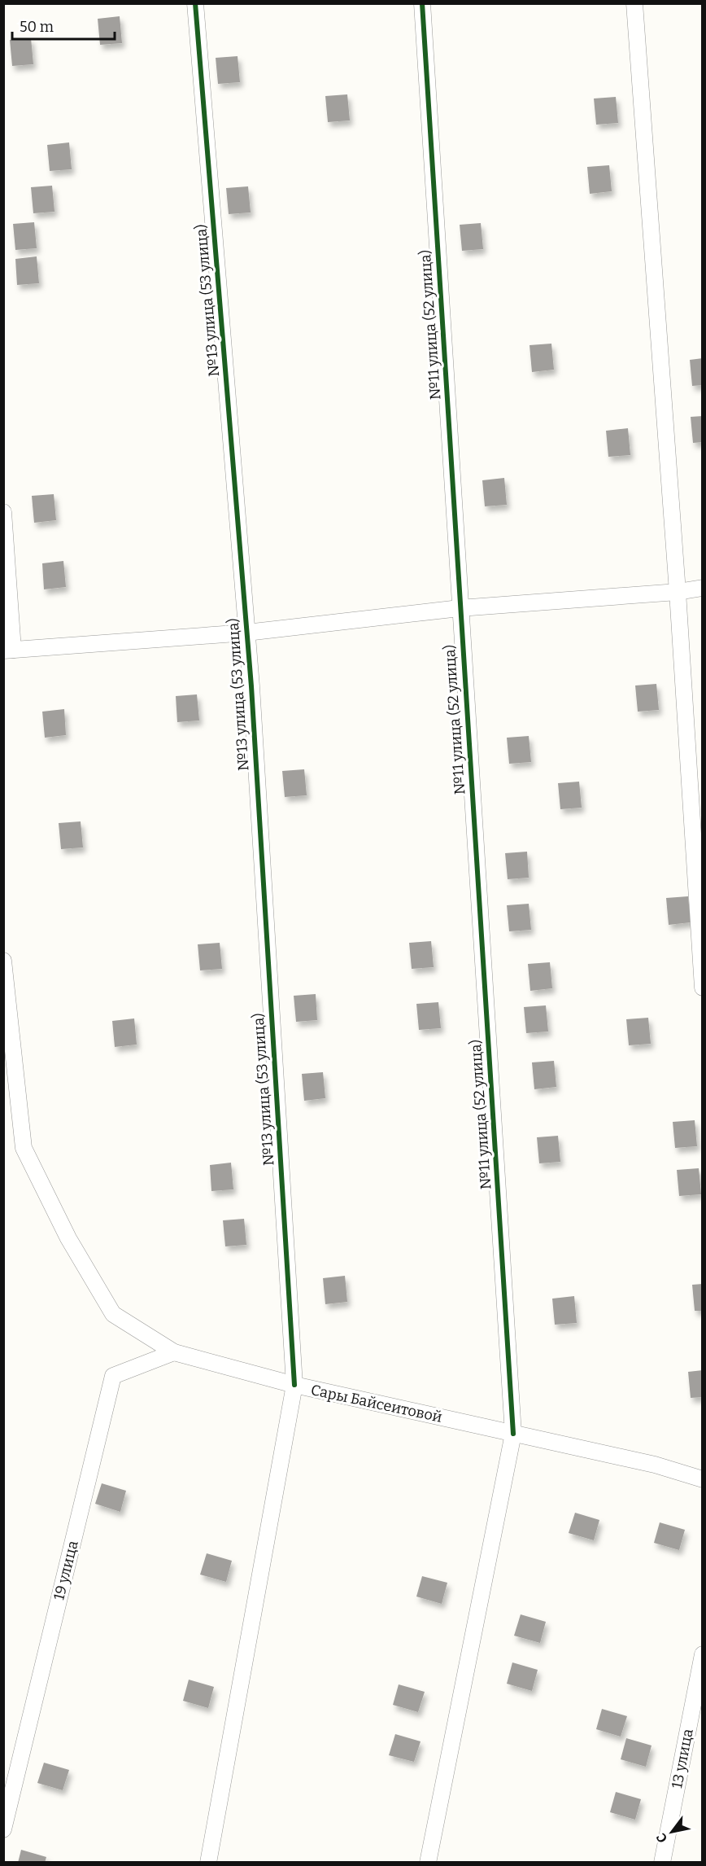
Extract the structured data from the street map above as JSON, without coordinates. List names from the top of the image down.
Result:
{
  "streets": {
    "street": [
      "№13 улица (53 улица)",
      "№11 улица (52 улица)",
      "Сары Байсеитовой",
      "19 улица",
      "13 улица"
    ]
  },
  "crossings": [
    ["№13 улица (53 улица)", "Сары Байсеитовой"],
    ["№11 улица (52 улица)", "Сары Байсеитовой"],
    ["Сары Байсеитовой", "19 улица"]
  ],
  "scale_bar": "50 m",
  "north": "bottom left"
}
